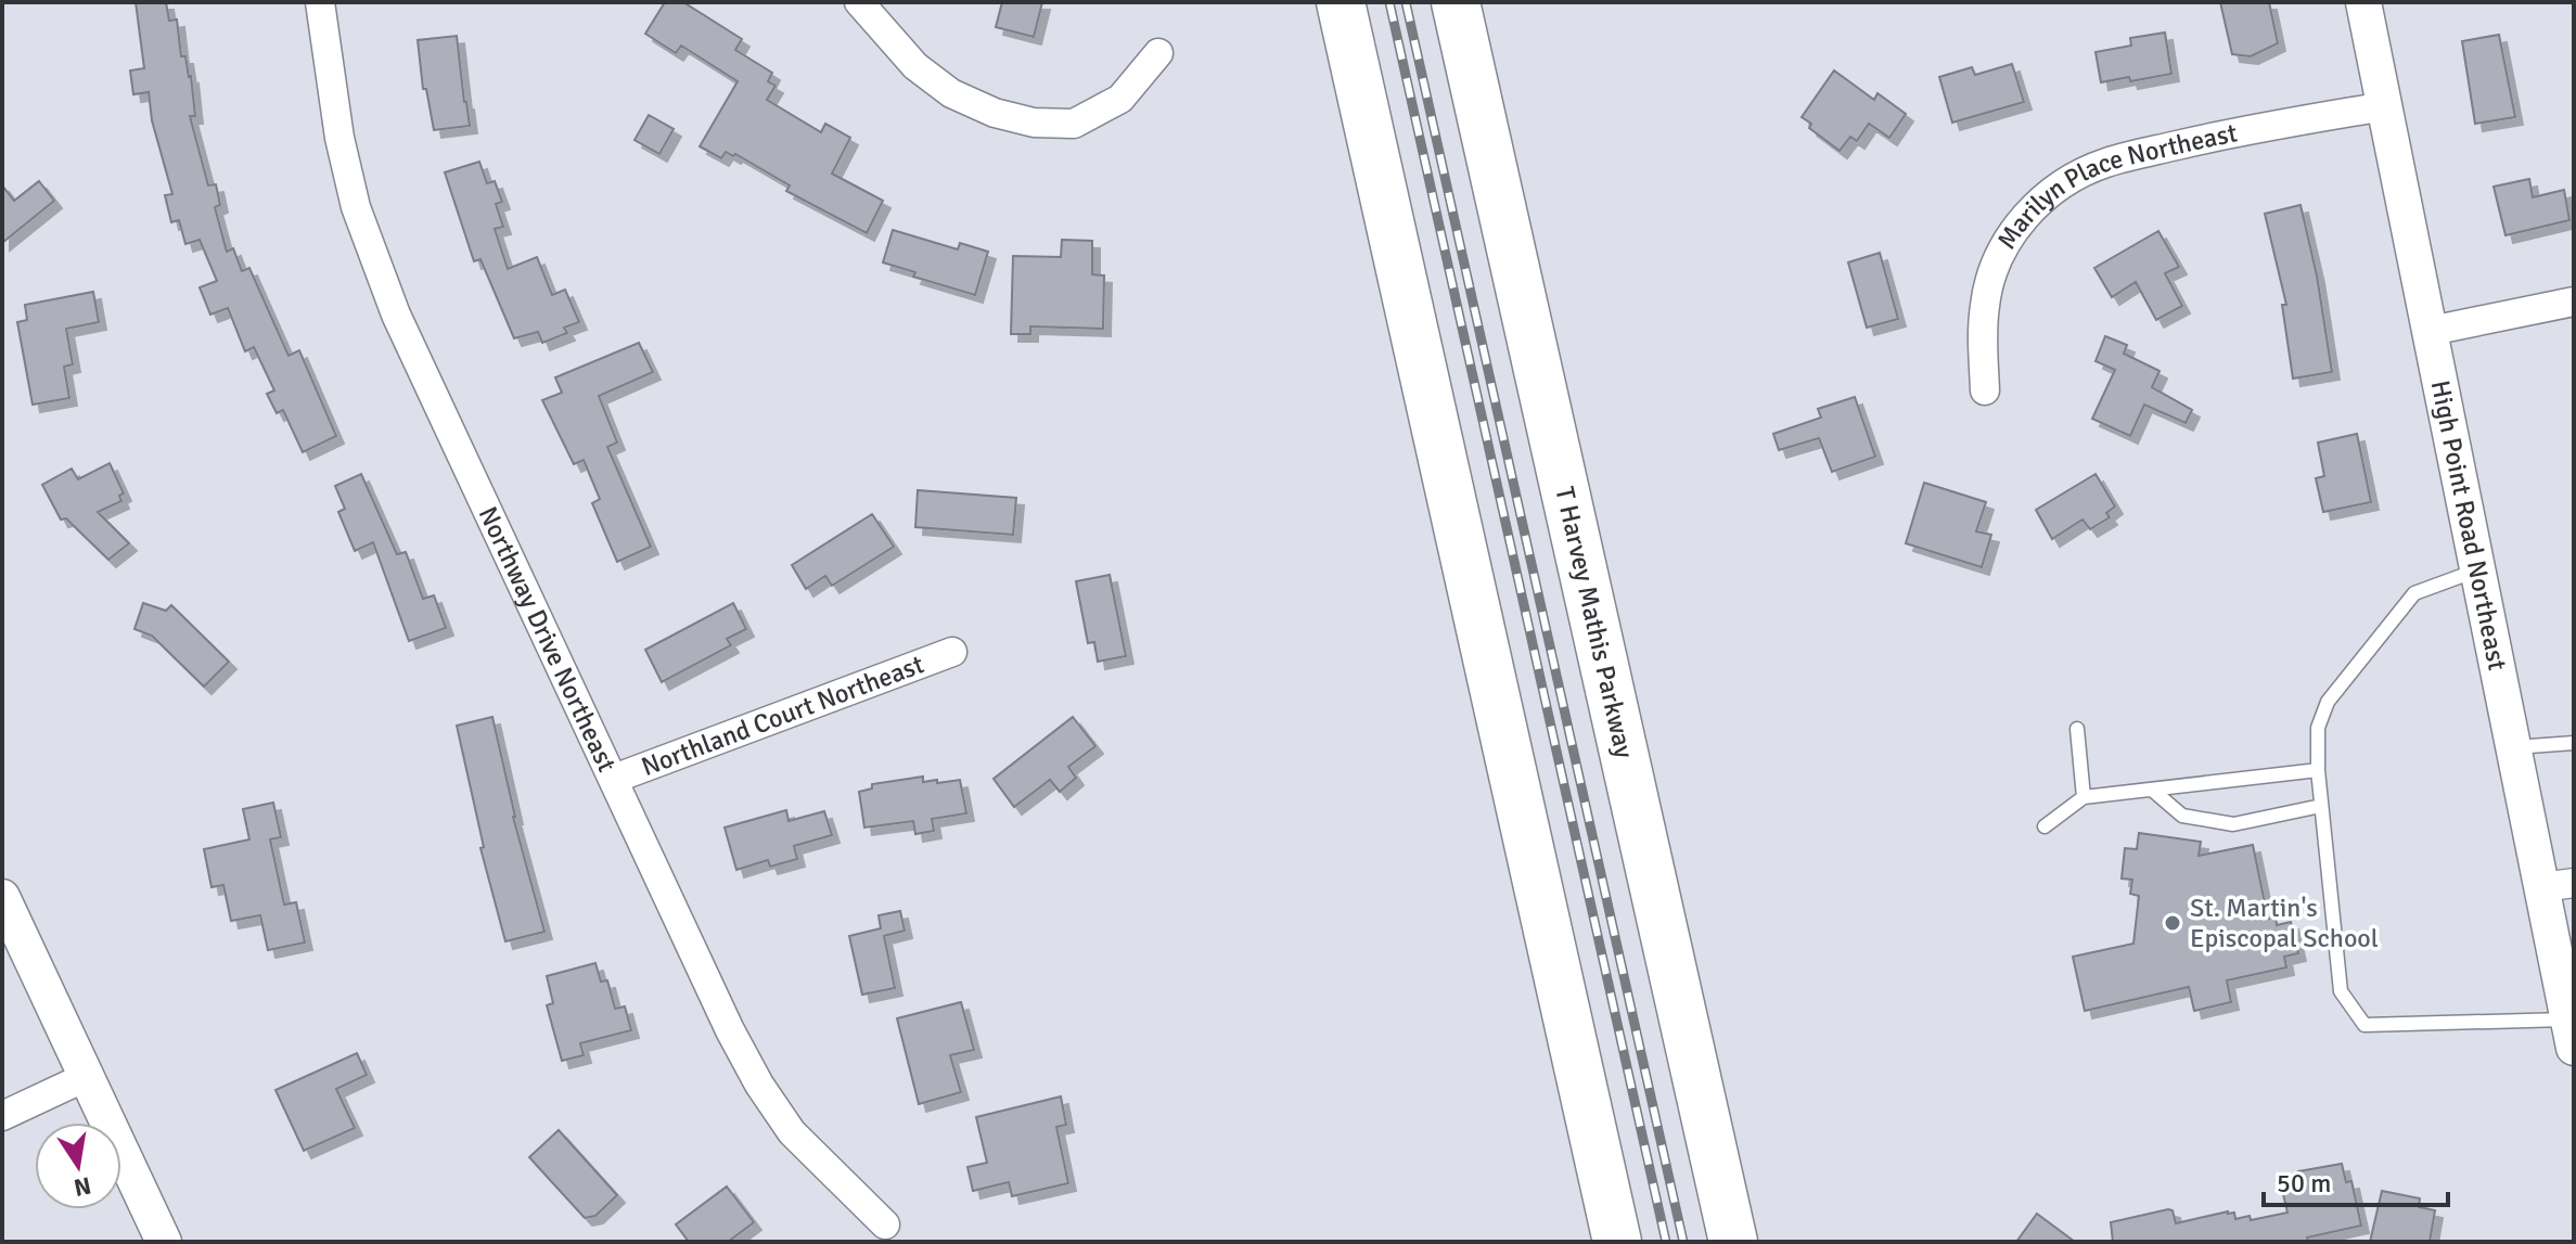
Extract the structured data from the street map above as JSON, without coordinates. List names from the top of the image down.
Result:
{
  "streets": {
    "highway": ["T Harvey Mathis Parkway"],
    "street": [
      "Marilyn Place Northeast",
      "High Point Road Northeast",
      "Northway Drive Northeast",
      "Northland Court Northeast"
    ]
  },
  "crossings": [
    ["Marilyn Place Northeast", "High Point Road Northeast"],
    ["Northway Drive Northeast", "Northland Court Northeast"]
  ],
  "places": ["St. Martin's Episcopal School"],
  "scale_bar": "50 m",
  "north": "bottom"
}
